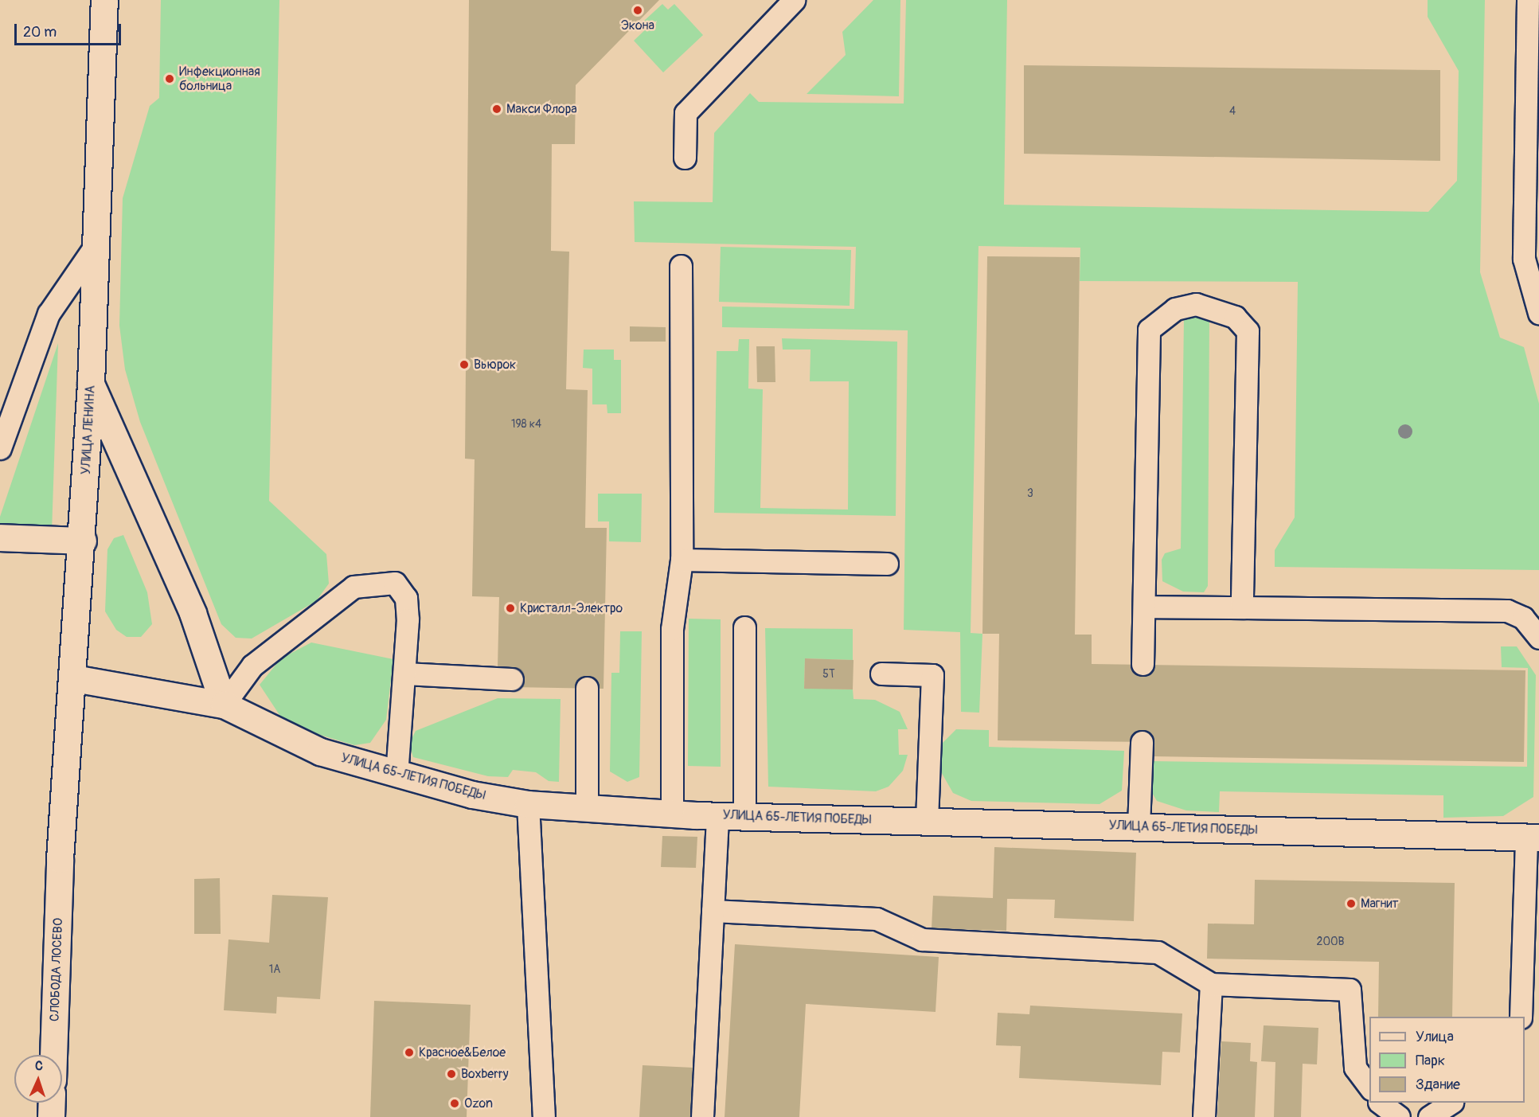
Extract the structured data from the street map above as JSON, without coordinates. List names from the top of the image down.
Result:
{
  "streets": {
    "street": ["УЛИЦА ЛЕНИНА", "УЛИЦА 65-ЛЕТИЯ ПОБЕДЫ", "СЛОБОДА ЛОСЕВО"]
  },
  "crossings": [
    ["УЛИЦА ЛЕНИНА", "УЛИЦА 65-ЛЕТИЯ ПОБЕДЫ"],
    ["УЛИЦА ЛЕНИНА", "СЛОБОДА ЛОСЕВО"]
  ],
  "places": [
    "Экона",
    "Инфекционная больница",
    "Макси Флора",
    "Вьюрок",
    "Кристалл-Электро",
    "Магнит",
    "Красное&Белое",
    "Boxberry",
    "Ozon"
  ],
  "house_numbers": [
    "4",
    "198 к4",
    "3",
    "5Т",
    "200В",
    "1А"
  ],
  "legend": ["Улица", "Парк", "Здание"],
  "scale_bar": "20 m",
  "north": "top"
}
